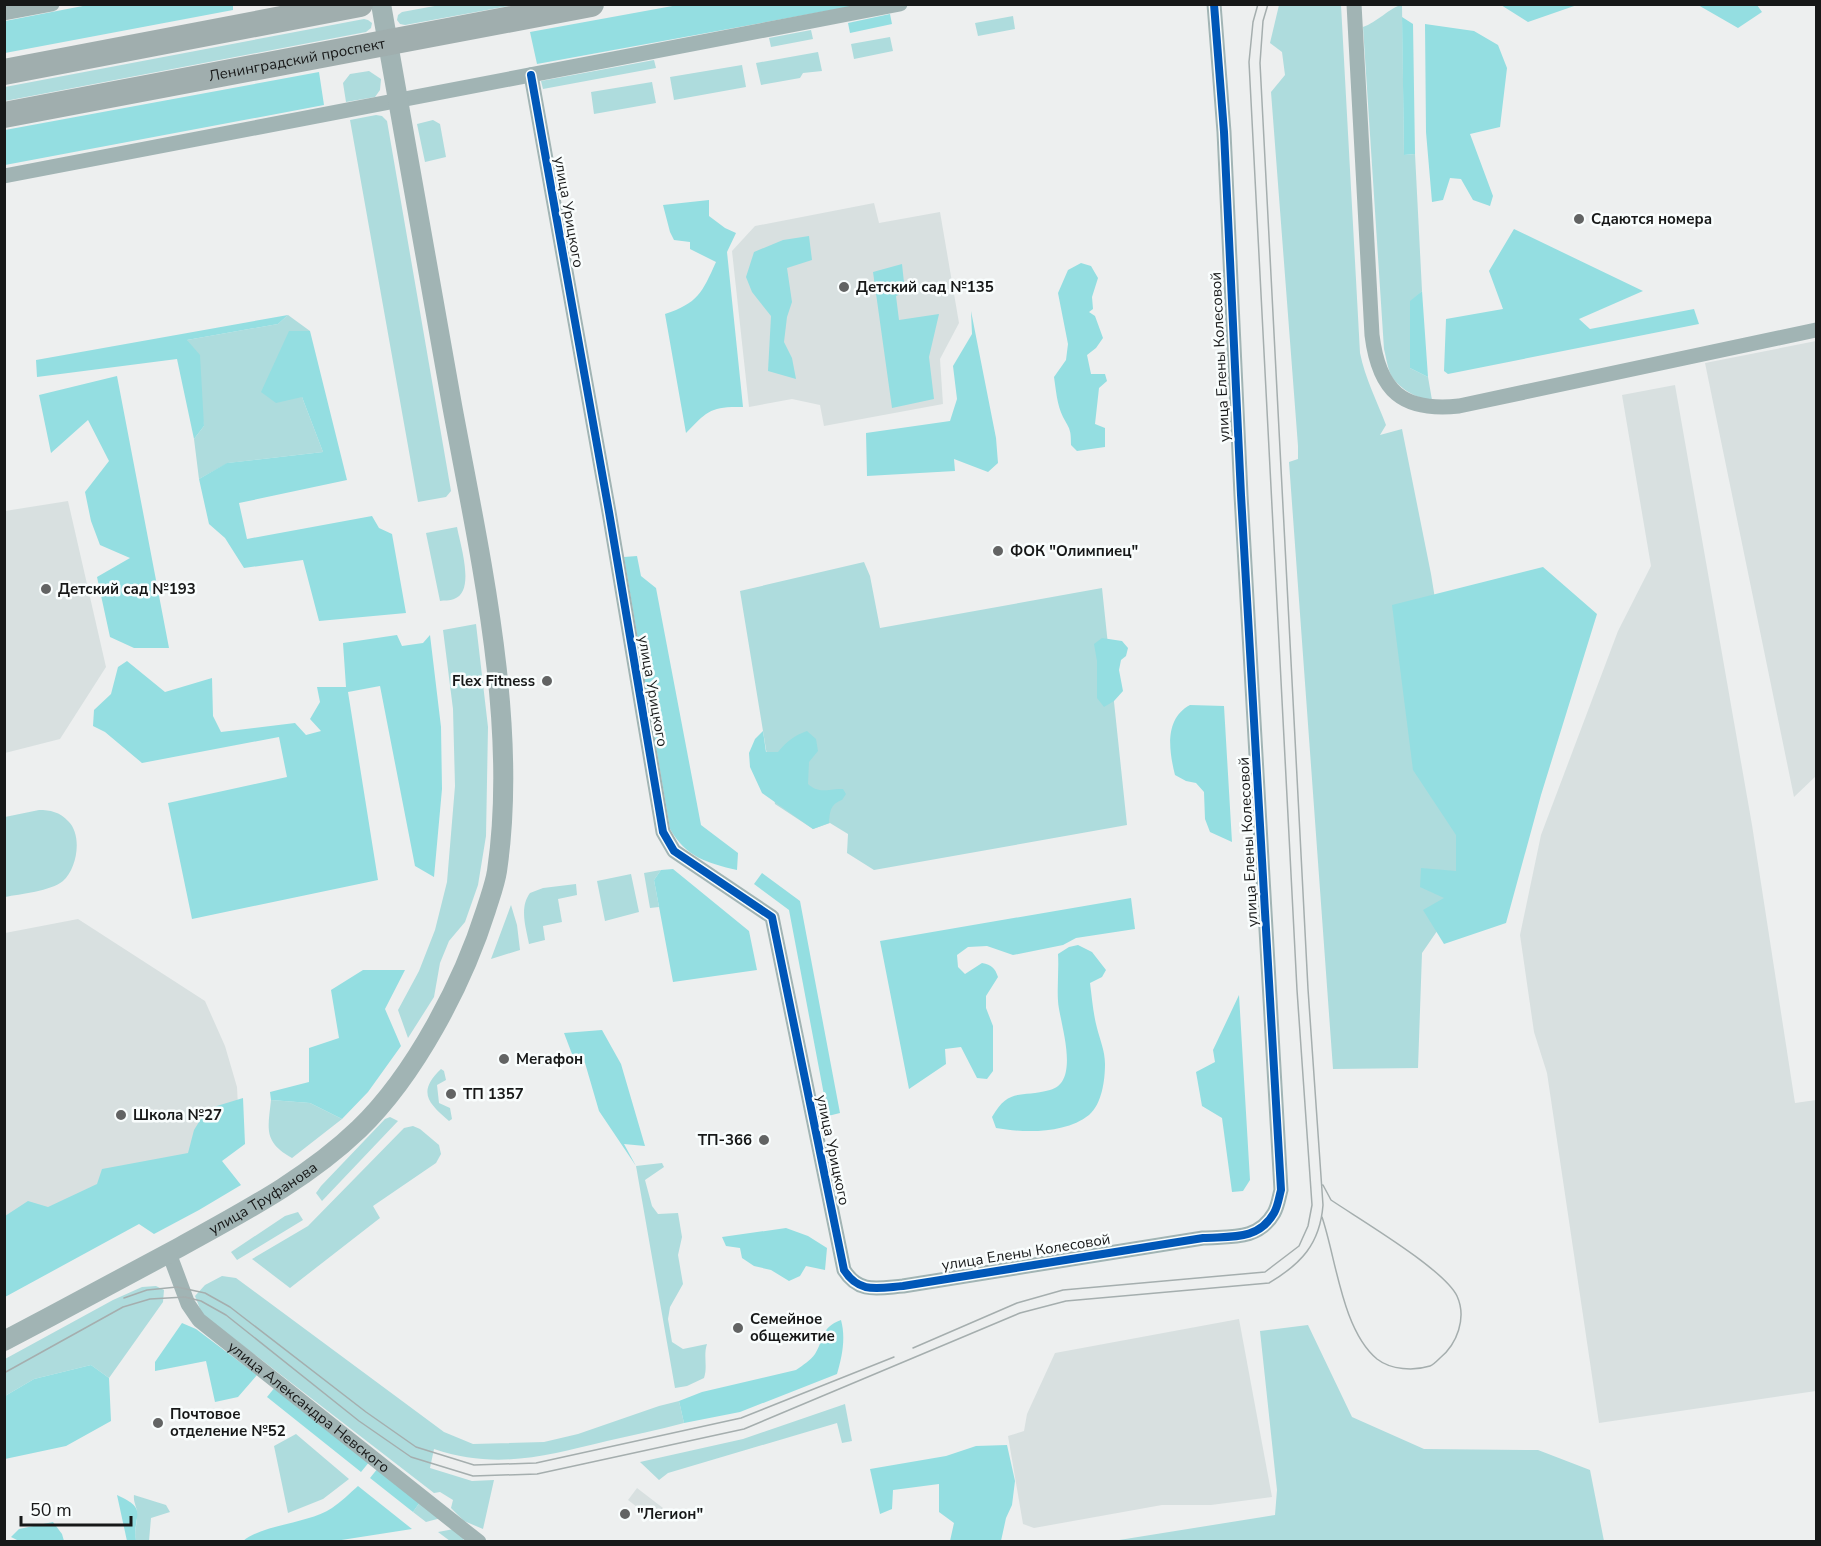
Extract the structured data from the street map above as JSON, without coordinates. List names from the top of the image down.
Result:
{
  "streets": {
    "main road": ["Ленинградский проспект"],
    "street": [
      "улица Урицкого",
      "улица Елены Колесовой",
      "улица Труфанова",
      "улица Александра Невского"
    ]
  },
  "crossings": [
    ["улица Урицкого", "улица Елены Колесовой"],
    ["улица Труфанова", "улица Александра Невского"]
  ],
  "places": [
    "Сдаются номера",
    "Детский сад №135",
    "ФОК \"Олимпиец\"",
    "Детский сад №193",
    "Flex Fitness",
    "Мегафон",
    "ТП 1357",
    "Школа №27",
    "ТП-366",
    "Семейное общежитие",
    "Почтовое отделение №52",
    "\"Легион\""
  ],
  "scale_bar": "50 m"
}
